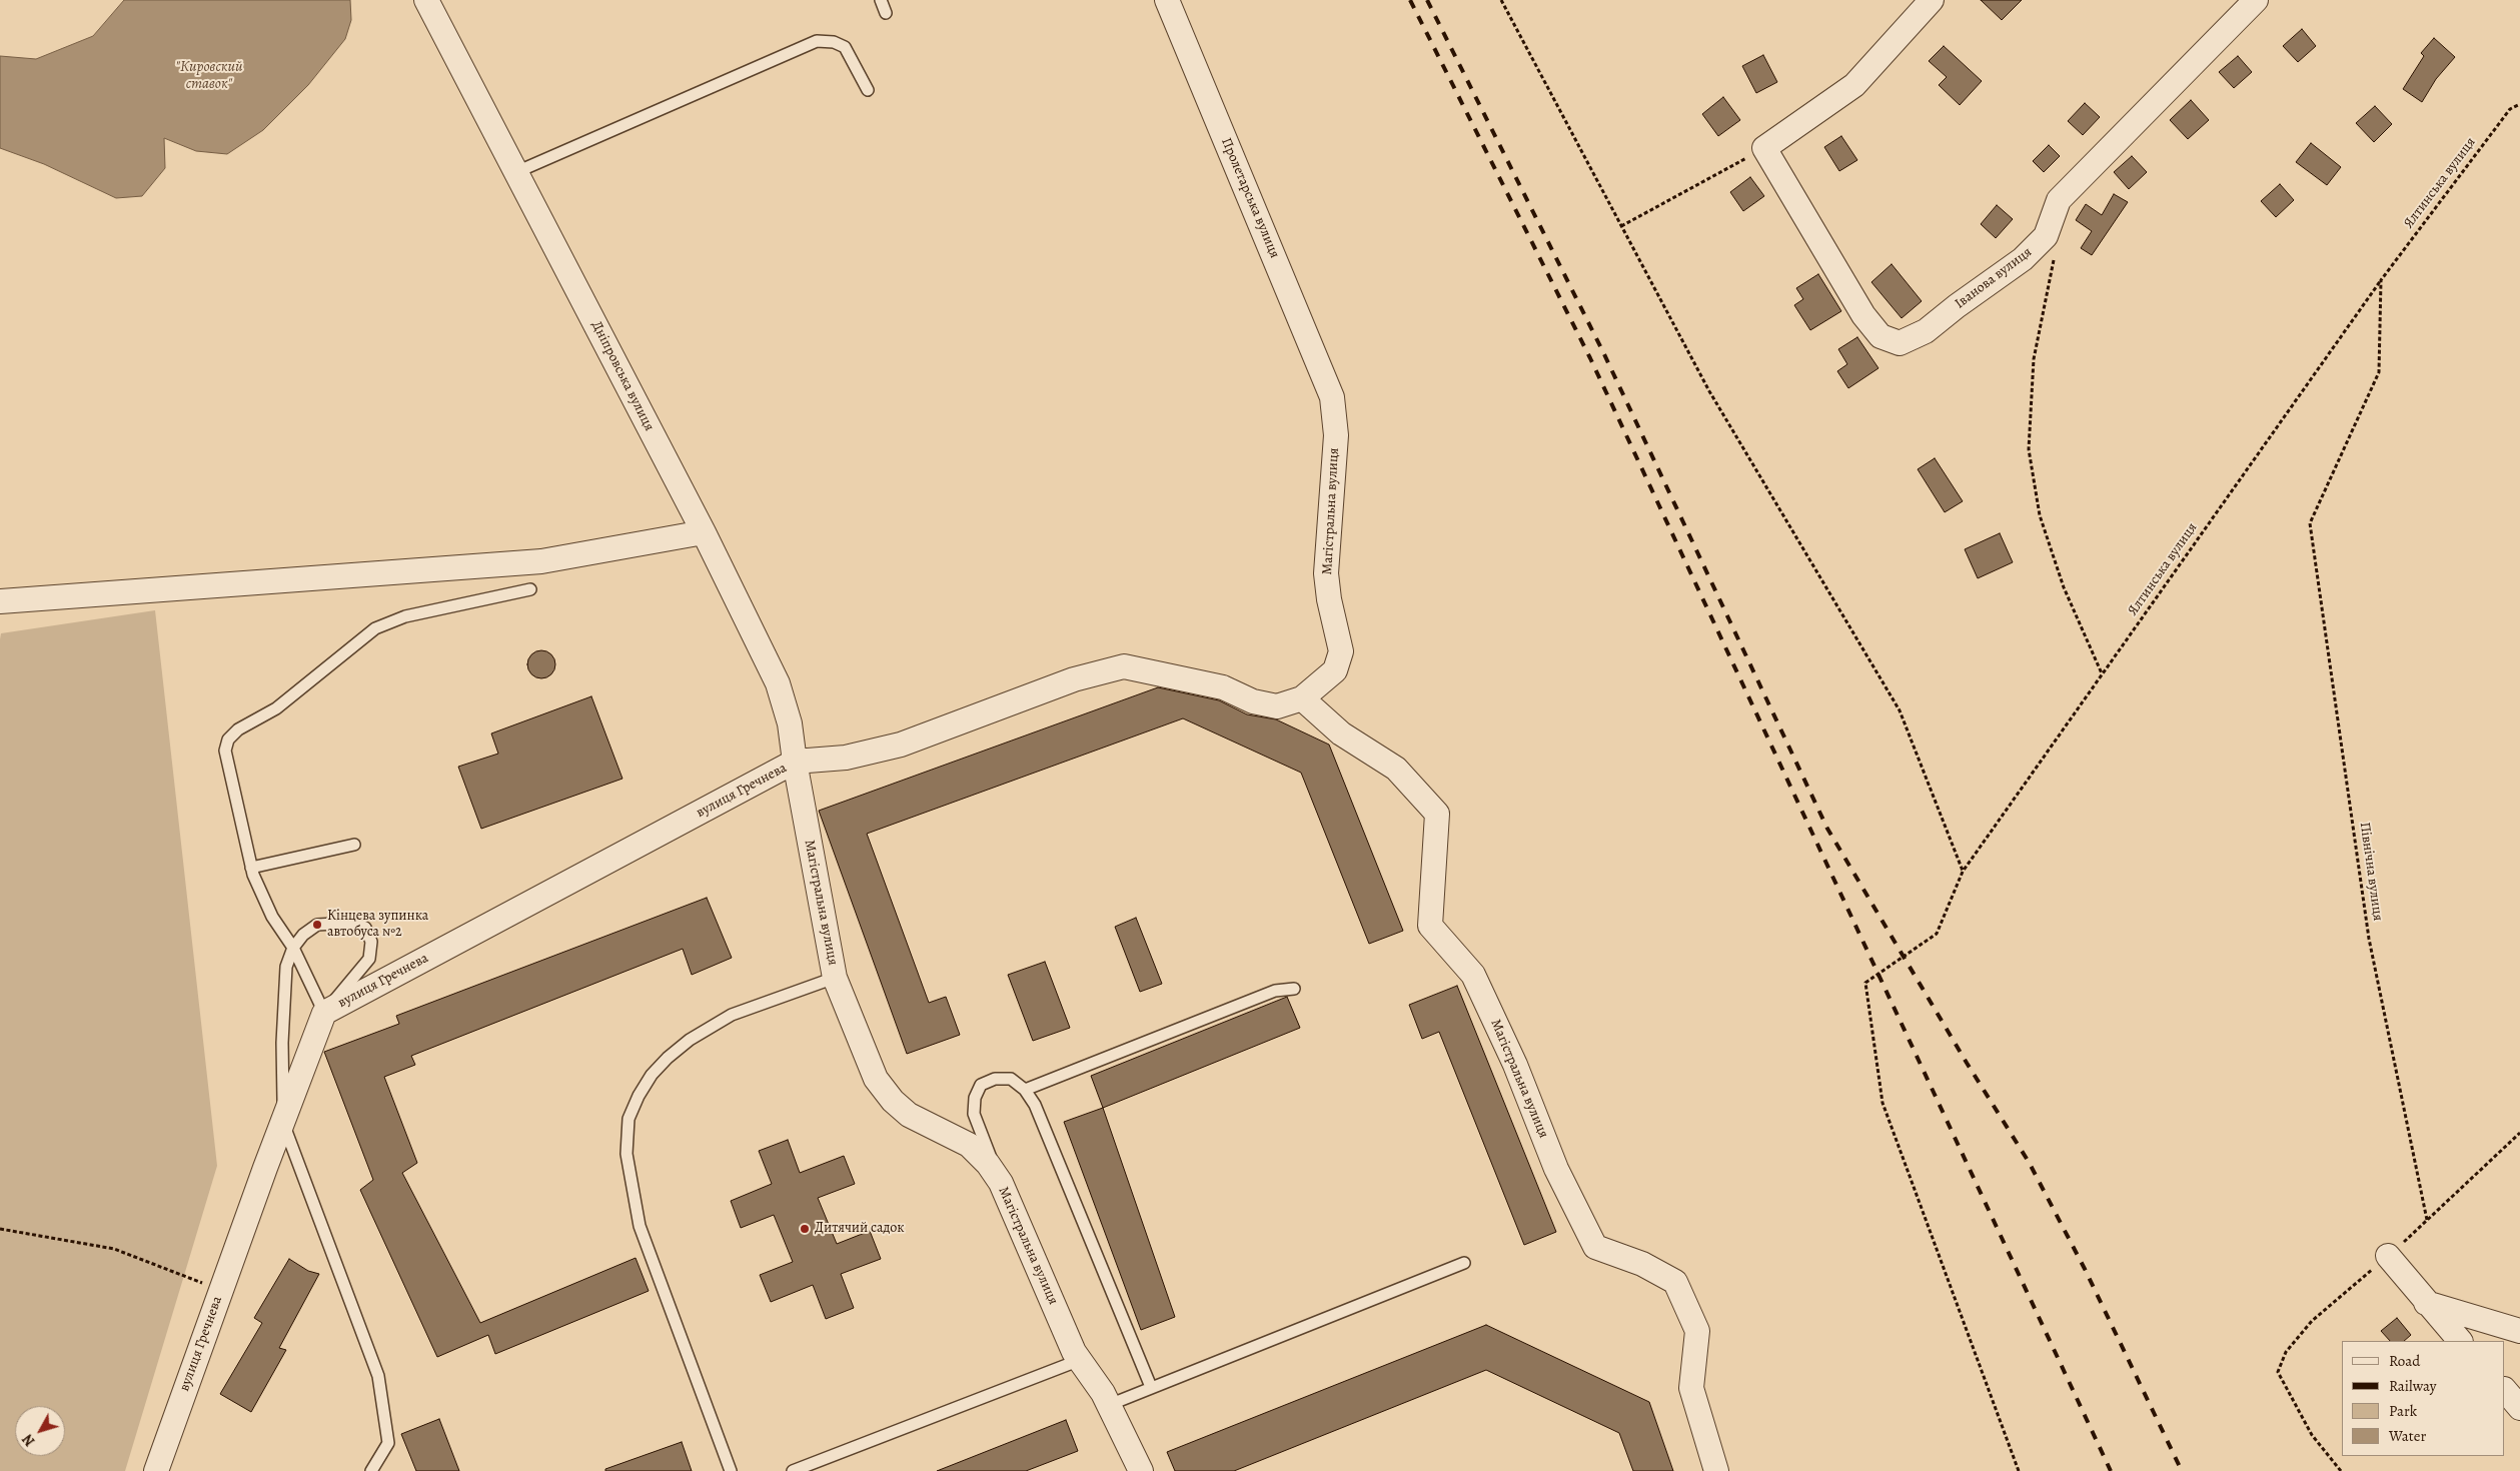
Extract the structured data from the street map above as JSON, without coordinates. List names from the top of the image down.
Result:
{
  "streets": {
    "street": [
      "Пролетарська вулиця",
      "Іванова вулиця",
      "Дніпровська вулиця",
      "Магістральна вулиця",
      "вулиця Гречнева"
    ],
    "path": ["Ялтинська вулиця", "Північна вулиця"]
  },
  "crossings": [
    ["Ялтинська вулиця", "Північна вулиця"],
    ["Пролетарська вулиця", "Магістральна вулиця"],
    ["Дніпровська вулиця", "Магістральна вулиця"],
    ["Дніпровська вулиця", "вулиця Гречнева"],
    ["Магістральна вулиця", "вулиця Гречнева"]
  ],
  "water": ["\"Кировский ставок\""],
  "places": ["Кінцева зупинка автобуса №2", "Дитячий садок"],
  "legend": [
    "Road",
    "Railway",
    "Park",
    "Water"
  ],
  "north": "bottom left"
}
